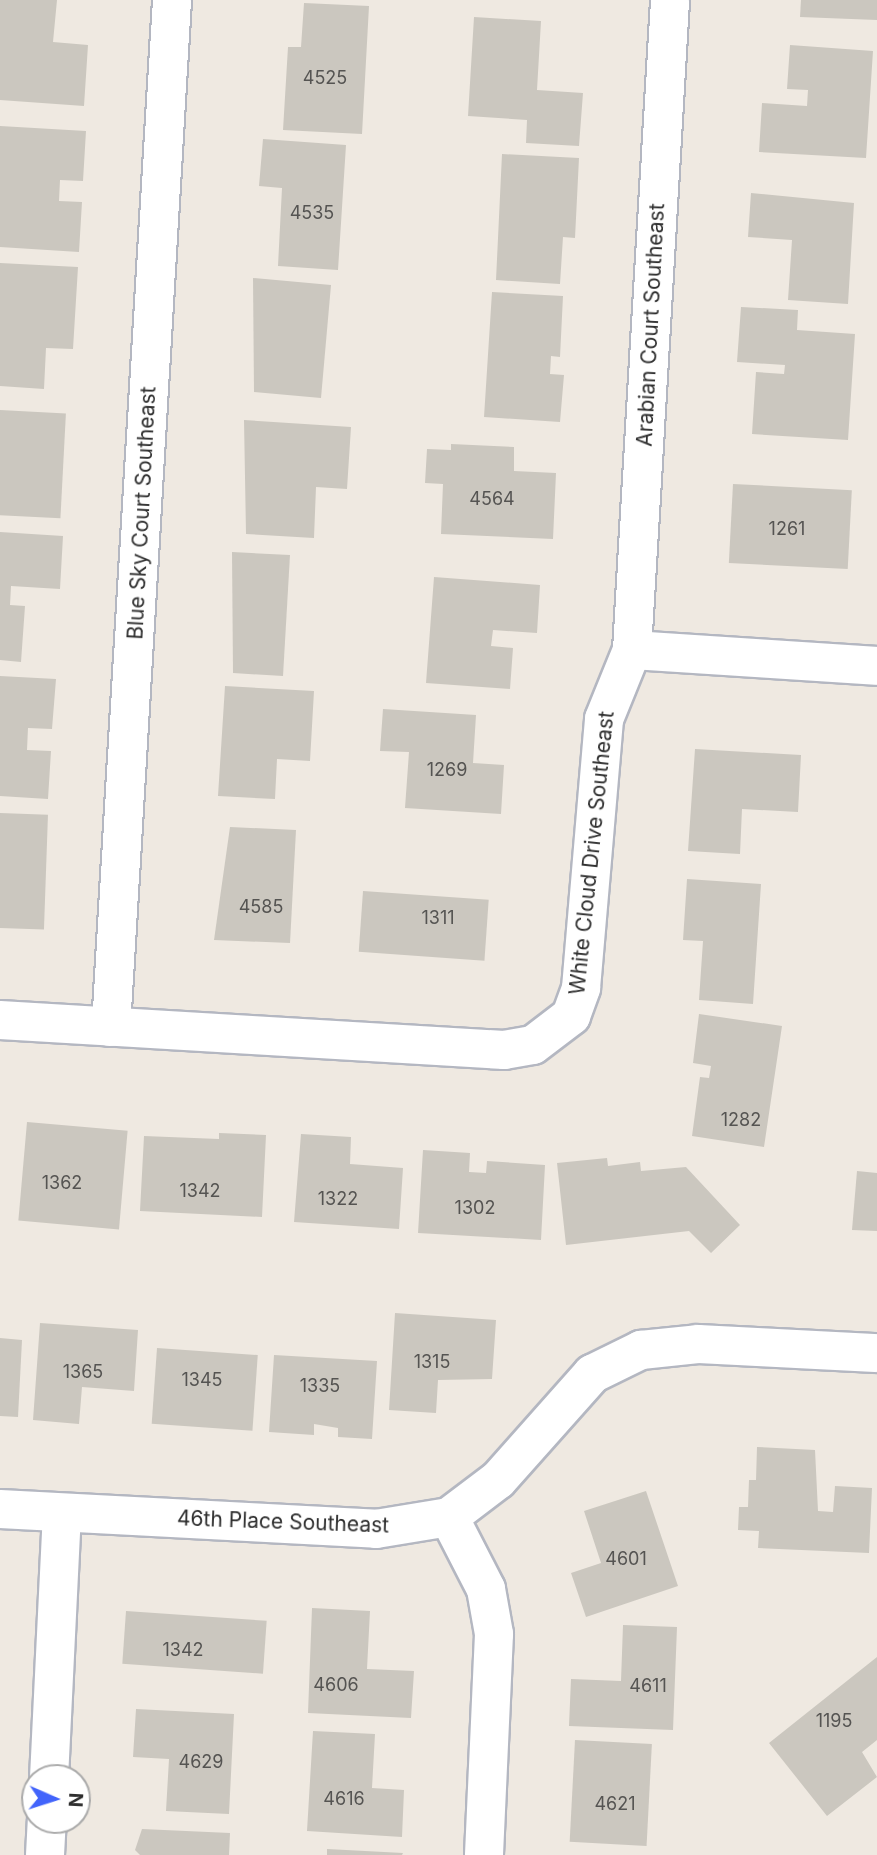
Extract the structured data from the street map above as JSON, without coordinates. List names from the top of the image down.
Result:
{
  "streets": {
    "street": [
      "Arabian Court Southeast",
      "Blue Sky Court Southeast",
      "White Cloud Drive Southeast",
      "46th Place Southeast"
    ]
  },
  "crossings": [
    ["Arabian Court Southeast", "White Cloud Drive Southeast"],
    ["Blue Sky Court Southeast", "White Cloud Drive Southeast"]
  ],
  "house_numbers": [
    "4525",
    "4535",
    "4564",
    "1261",
    "1269",
    "4585",
    "1311",
    "1282",
    "1362",
    "1342",
    "1322",
    "1302",
    "1315",
    "1365",
    "1345",
    "1335",
    "4601",
    "1342",
    "4606",
    "4611",
    "1195",
    "4629",
    "4616",
    "4621"
  ],
  "north": "right"
}
